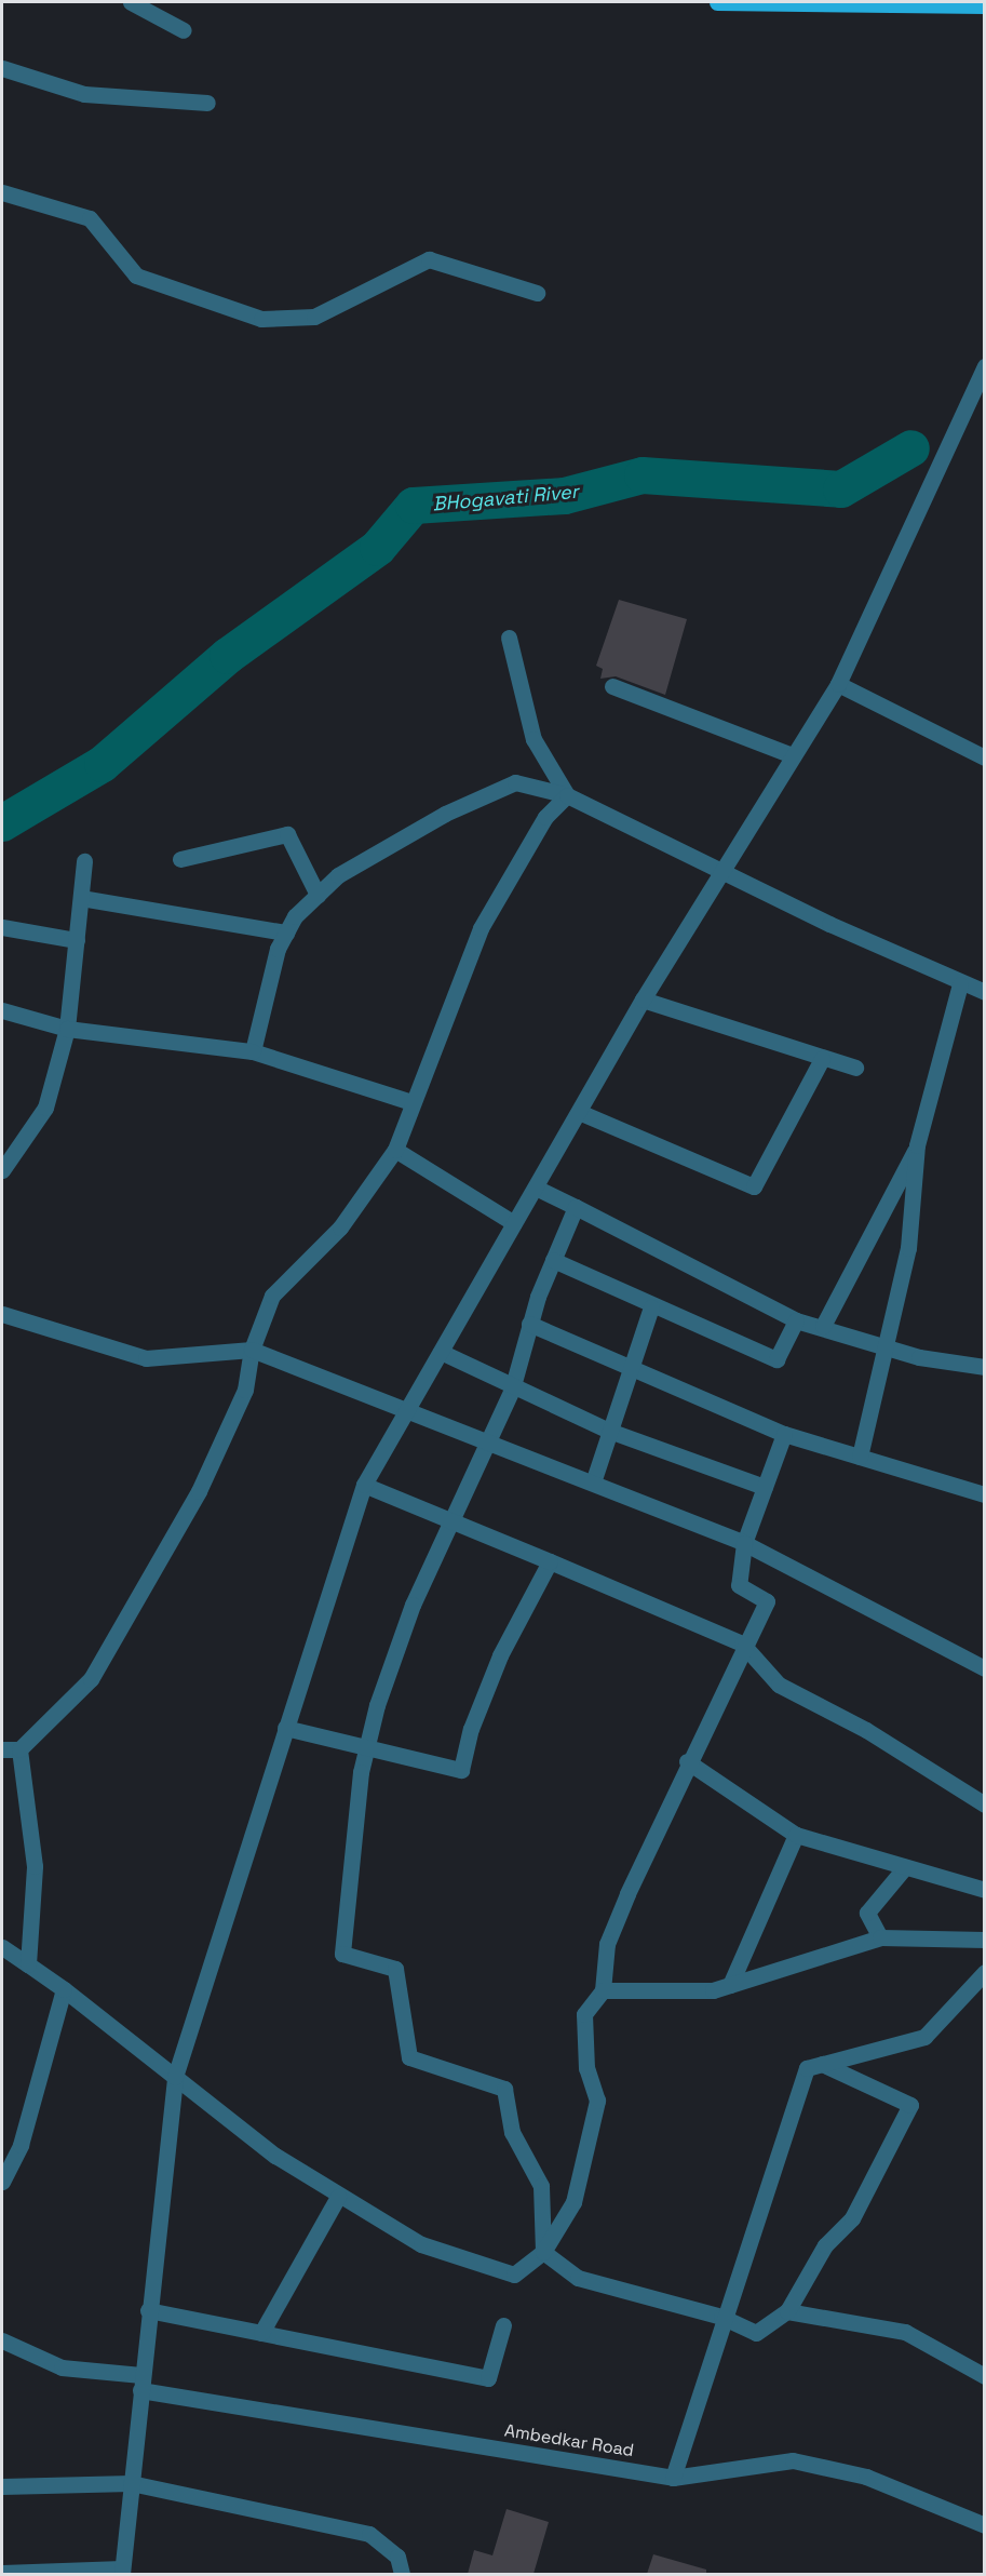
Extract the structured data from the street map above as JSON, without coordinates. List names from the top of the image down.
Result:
{
  "streets": {
    "street": ["Ambedkar Road"]
  },
  "water": ["BHogavati River"]
}
